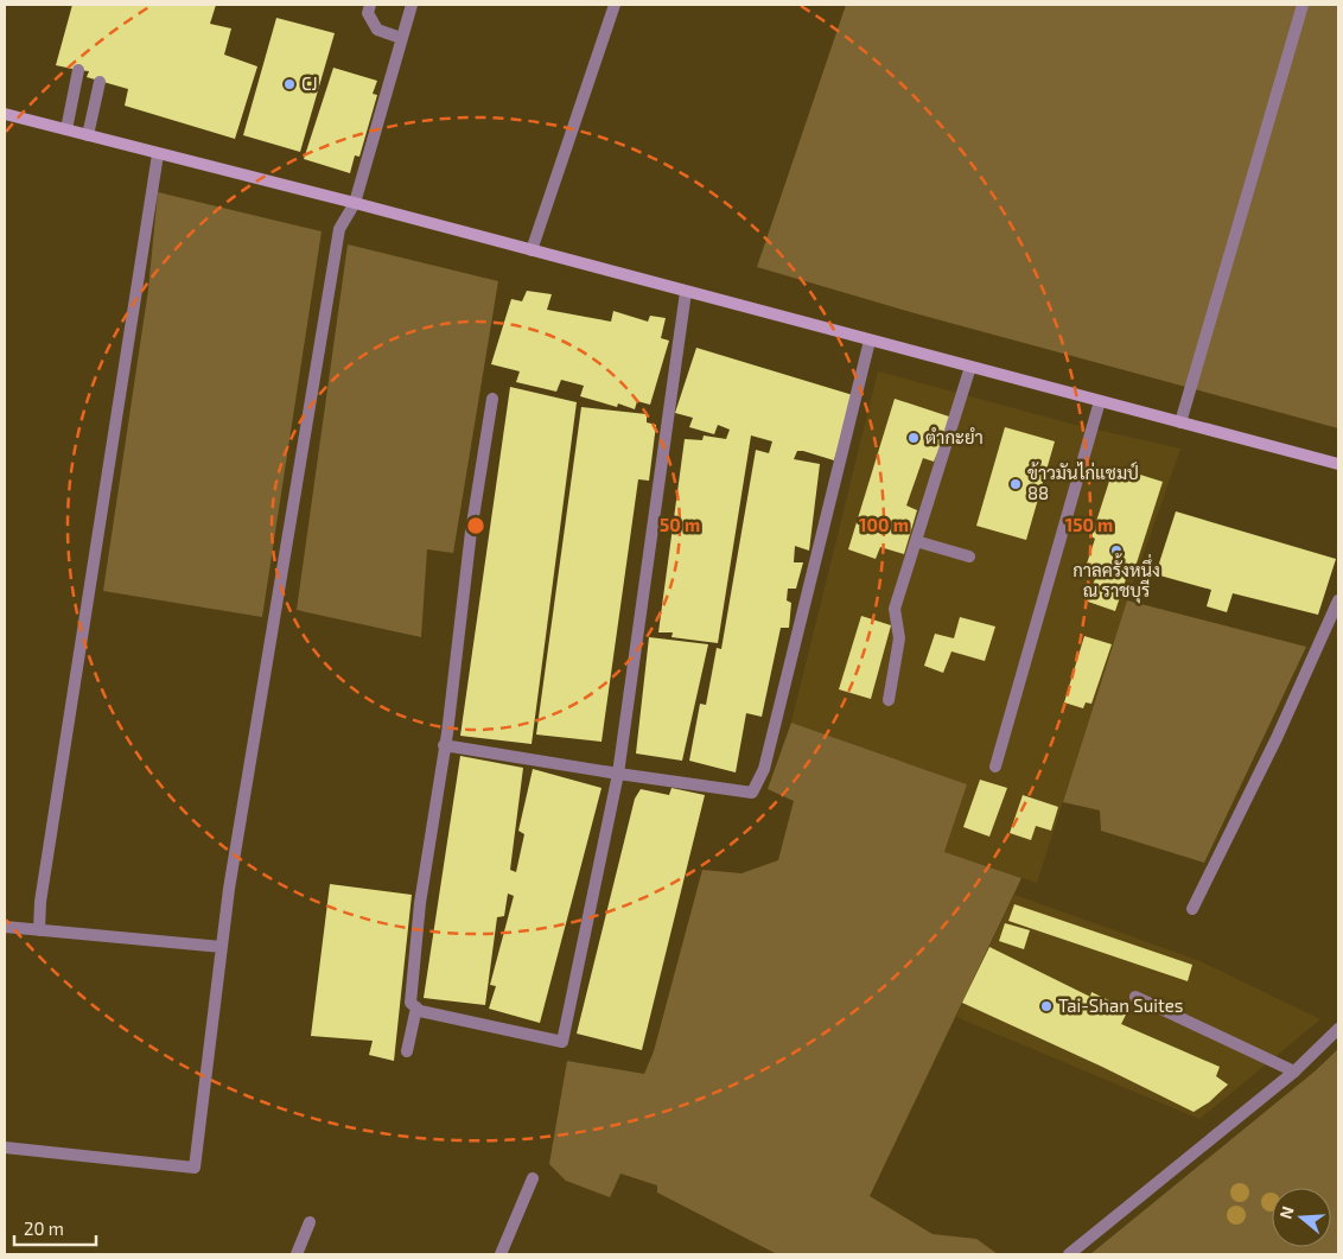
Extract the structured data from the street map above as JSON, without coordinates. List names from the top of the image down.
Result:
{
  "places": [
    "CJ",
    "ตำกะยำ",
    "ข้าวมันไก่แชมป์ 88",
    "กาลครั้งหนึ่ง ณ ราชบุรี",
    "Tai-Shan Suites"
  ],
  "scale_bar": "20 m",
  "north": "left",
  "rings": ["50 m", "100 m", "150 m"]
}
